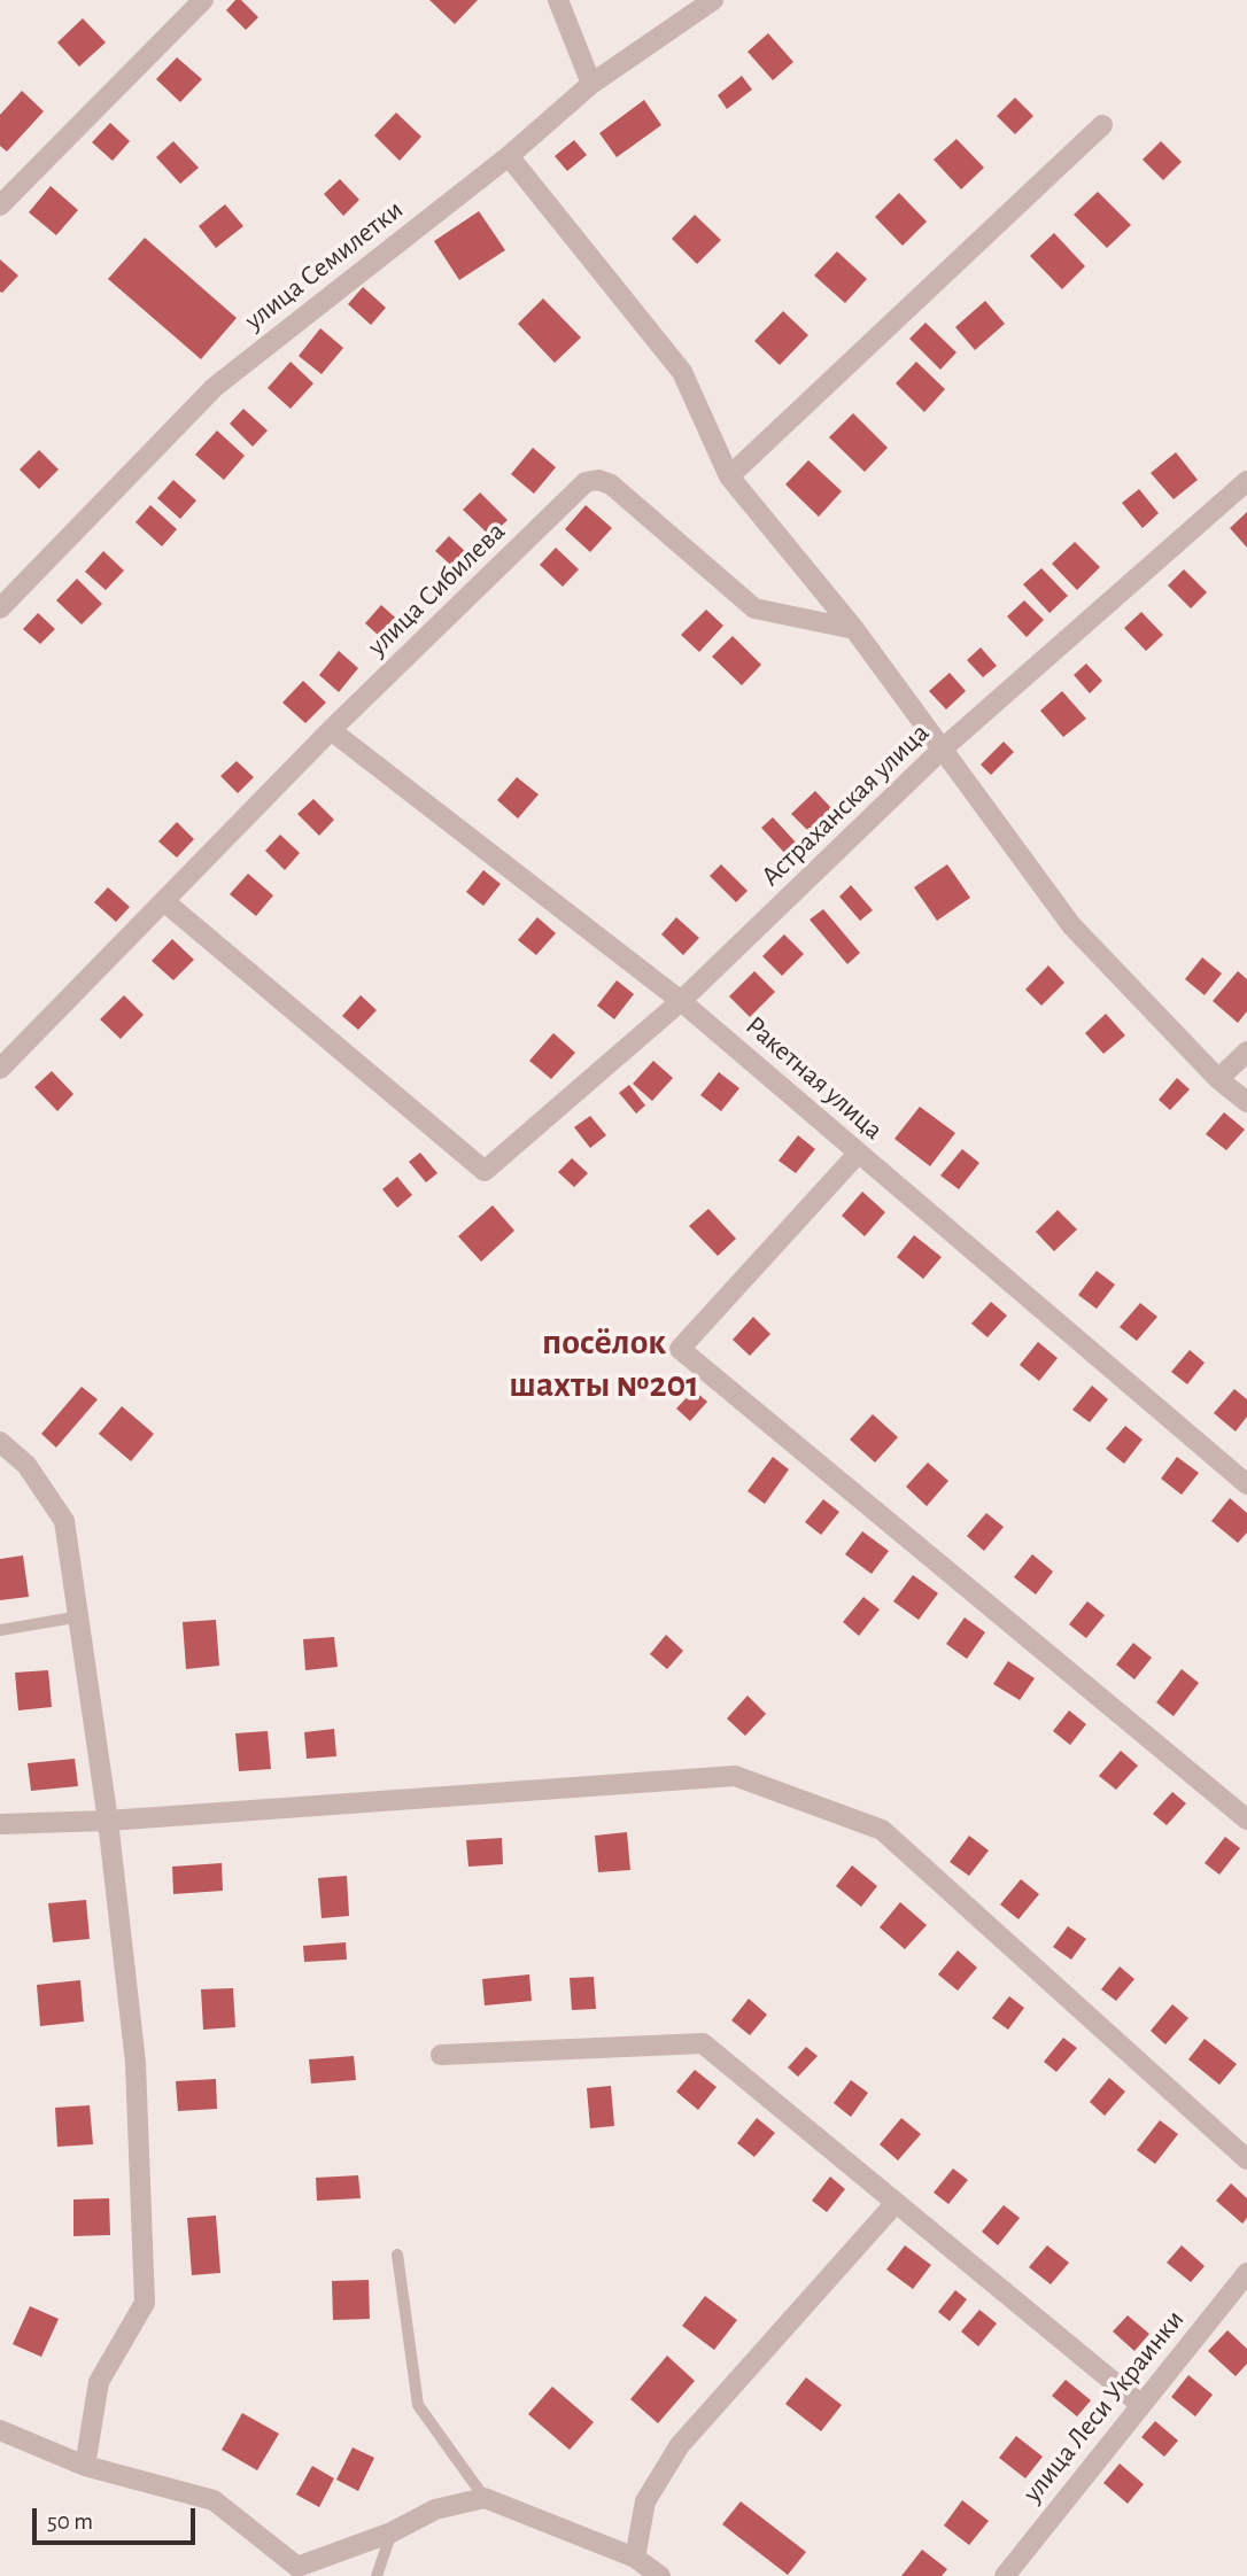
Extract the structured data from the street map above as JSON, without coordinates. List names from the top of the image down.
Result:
{
  "streets": {
    "street": [
      "улица Семилетки",
      "улица Сибилева",
      "Астраханская улица",
      "Ракетная улица",
      "улица Леси Украинки"
    ]
  },
  "crossings": [
    ["улица Сибилева", "Астраханская улица"],
    ["улица Сибилева", "Ракетная улица"],
    ["Астраханская улица", "Ракетная улица"]
  ],
  "districts": ["посёлок шахты №201"],
  "scale_bar": "50 m"
}
